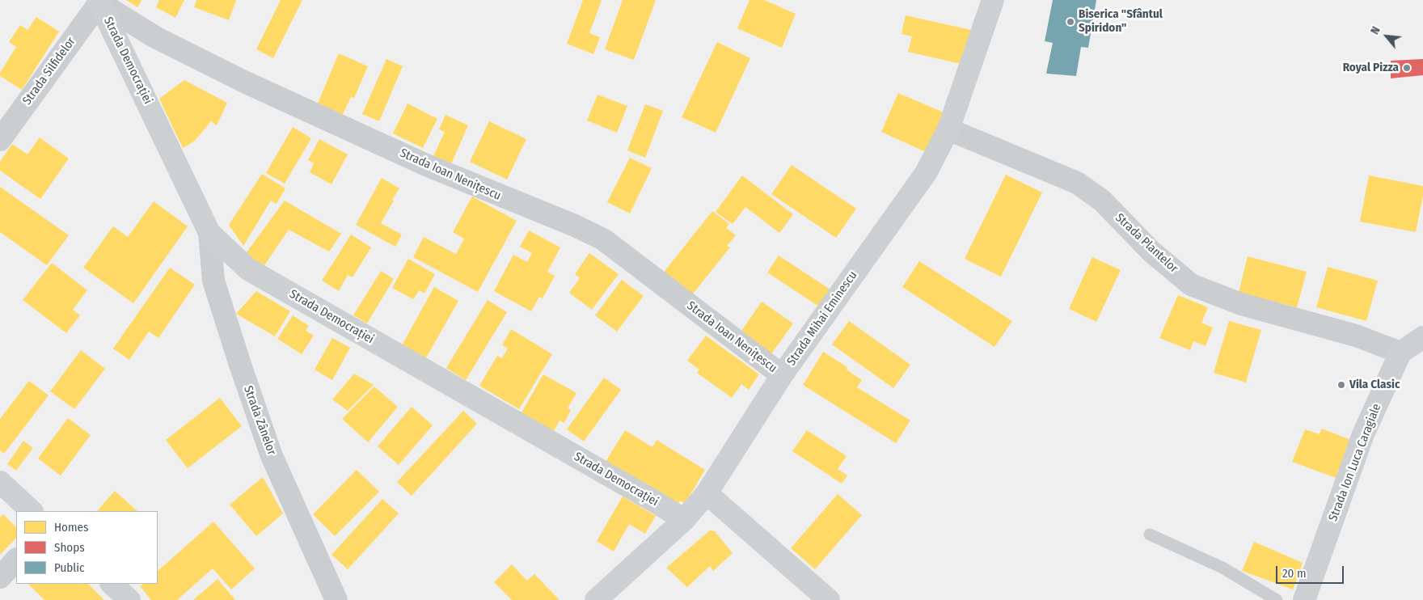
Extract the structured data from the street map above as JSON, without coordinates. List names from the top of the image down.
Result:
{
  "streets": {
    "street": [
      "Strada Democrației",
      "Strada Silfidelor",
      "Strada Ioan Nenițescu",
      "Strada Plantelor",
      "Strada Mihai Eminescu",
      "Strada Zânelor",
      "Strada Ion Luca Caragiale"
    ]
  },
  "crossings": [
    ["Strada Democrației", "Strada Silfidelor"],
    ["Strada Democrației", "Strada Ioan Nenițescu"],
    ["Strada Democrației", "Strada Mihai Eminescu"],
    ["Strada Democrației", "Strada Zânelor"],
    ["Strada Silfidelor", "Strada Ioan Nenițescu"],
    ["Strada Ioan Nenițescu", "Strada Mihai Eminescu"],
    ["Strada Plantelor", "Strada Mihai Eminescu"],
    ["Strada Plantelor", "Strada Ion Luca Caragiale"]
  ],
  "places": ["Biserica \"Sfântul Spiridon\"", "Royal Pizza", "Vila Clasic"],
  "legend": ["Homes", "Shops", "Public"],
  "scale_bar": "20 m",
  "north": "top left"
}
